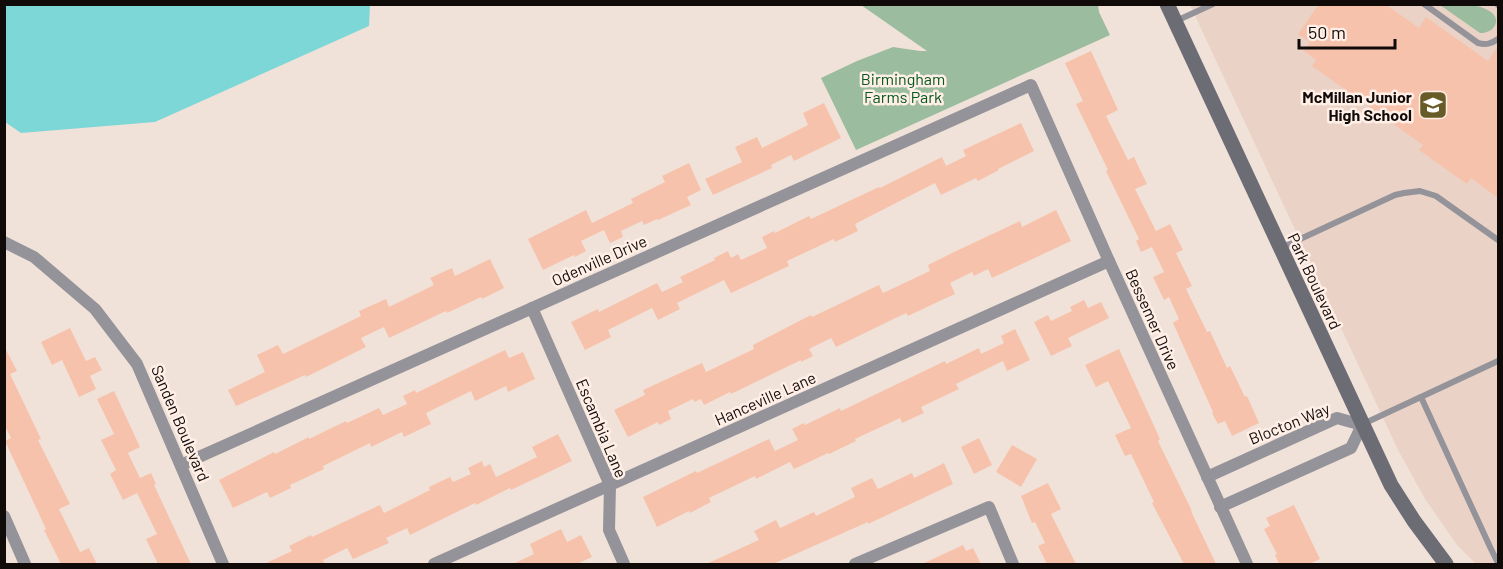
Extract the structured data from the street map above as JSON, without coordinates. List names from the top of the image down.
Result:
{
  "streets": {
    "main road": ["Park Boulevard"],
    "street": [
      "Odenville Drive",
      "Bessemer Drive",
      "Hanceville Lane",
      "Sanden Boulevard",
      "Blocton Way",
      "Escambia Lane"
    ]
  },
  "crossings": [
    ["Odenville Drive", "Bessemer Drive"],
    ["Odenville Drive", "Sanden Boulevard"],
    ["Odenville Drive", "Escambia Lane"],
    ["Park Boulevard", "Blocton Way"],
    ["Bessemer Drive", "Hanceville Lane"],
    ["Bessemer Drive", "Blocton Way"],
    ["Hanceville Lane", "Escambia Lane"]
  ],
  "parks": ["Birmingham Farms Park"],
  "places": {
    "school or university": ["McMillan Junior High School"]
  },
  "scale_bar": "50 m"
}
